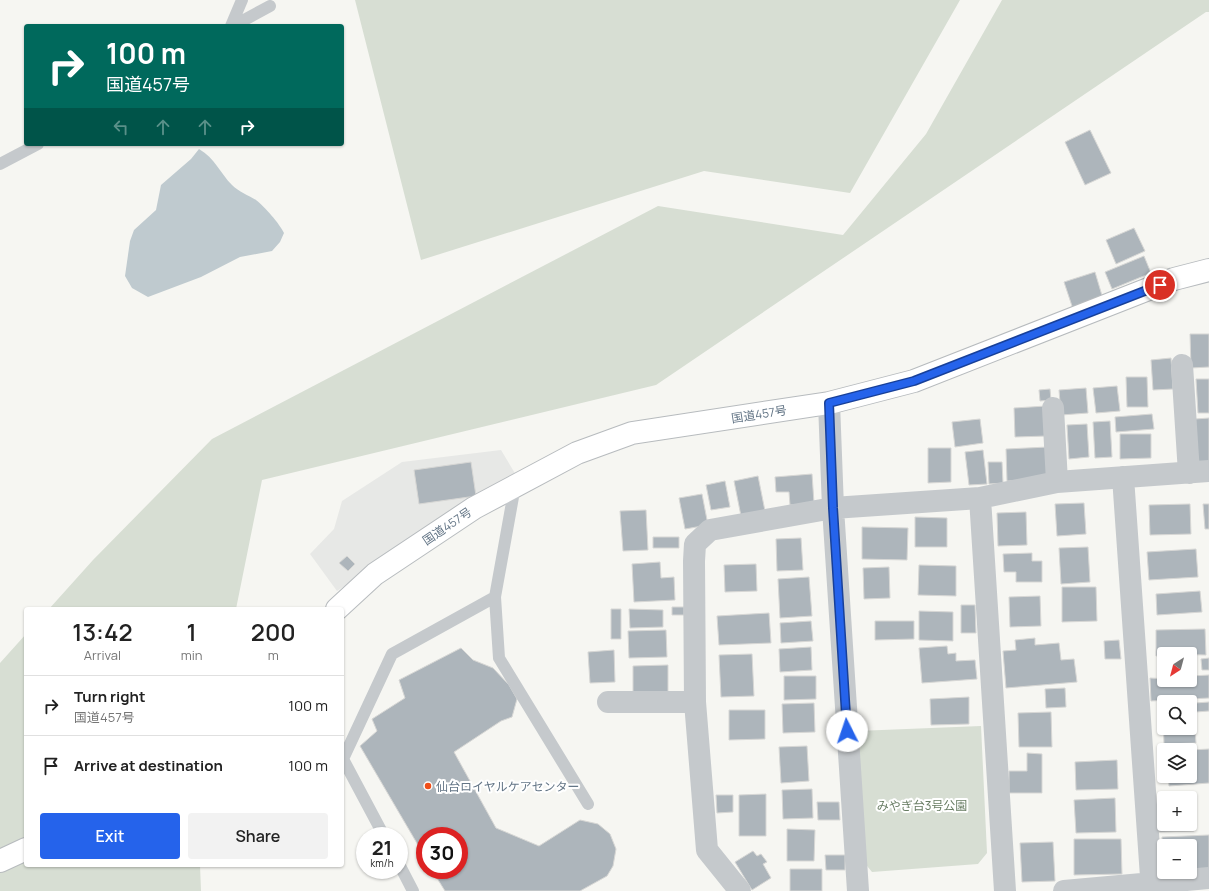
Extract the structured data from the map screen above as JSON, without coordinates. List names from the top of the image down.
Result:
{
  "streets": {
    "highway": ["国道457号"]
  },
  "parks": ["みやぎ台3号公園"],
  "places": ["仙台ロイヤルケアセンター"],
  "north": "bottom left",
  "page": {
    "turn": ["100 m", "国道457号"],
    "eta": [
      "13:42",
      "Arrival",
      "1",
      "min",
      "200",
      "m"
    ],
    "map_buttons": ["+", "−"],
    "list": [
      {
        "name": "Turn right",
        "note": "国道457号",
        "value": "100 m"
      },
      {
        "name": "Arrive at destination",
        "value": "100 m"
      }
    ],
    "buttons": ["Exit", "Share"],
    "speed": "21 km/h",
    "limit": "30"
  }
}
